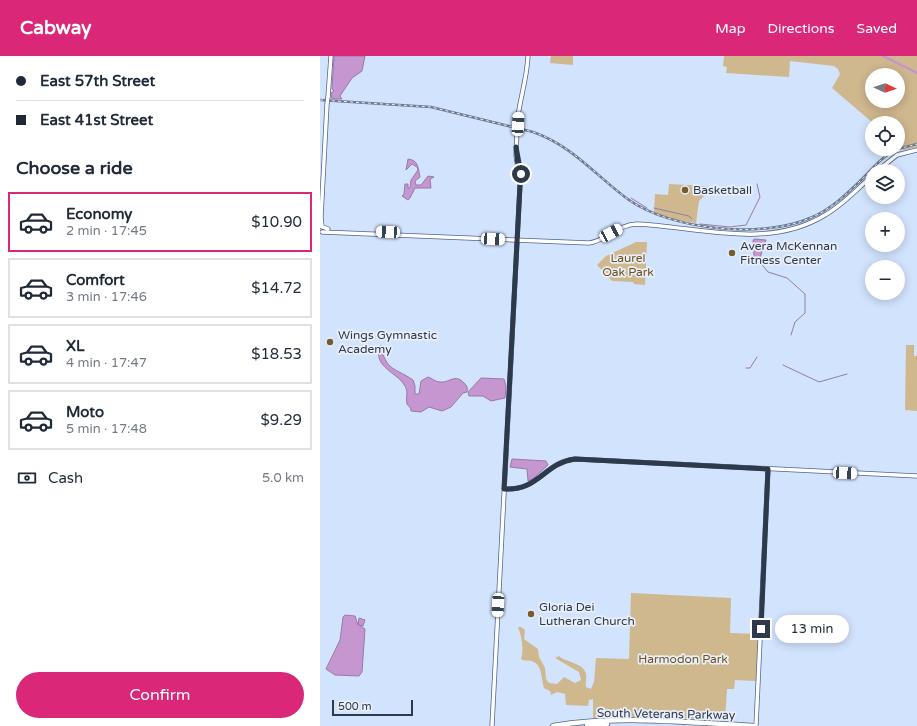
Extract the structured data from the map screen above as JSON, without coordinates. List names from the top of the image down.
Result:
{
  "streets": {
    "highway": ["South Veterans Parkway"]
  },
  "parks": ["Laurel Oak Park", "Harmodon Park"],
  "places": [
    "Basketball",
    "Avera McKennan Fitness Center",
    "Wings Gymnastic Academy",
    "Gloria Dei Lutheran Church"
  ],
  "scale_bar": "500 m",
  "north": "right",
  "page": {
    "header": "Cabway",
    "nav": ["Map", "Directions", "Saved"],
    "banner": ["East 57th Street", "East 41st Street"],
    "map_buttons": ["+", "−"],
    "heading": "Choose a ride",
    "list": [
      {
        "name": "Economy",
        "note": "2 min · 17:45",
        "value": "$10.90"
      },
      {
        "name": "Comfort",
        "note": "3 min · 17:46",
        "value": "$14.72"
      },
      {
        "name": "XL",
        "note": "4 min · 17:47",
        "value": "$18.53"
      },
      {
        "name": "Moto",
        "note": "5 min · 17:48",
        "value": "$9.29"
      }
    ],
    "pay": ["Cash", "5.0 km"],
    "bubble": "13 min",
    "buttons": "Confirm",
    "scale": "500 m"
  }
}
